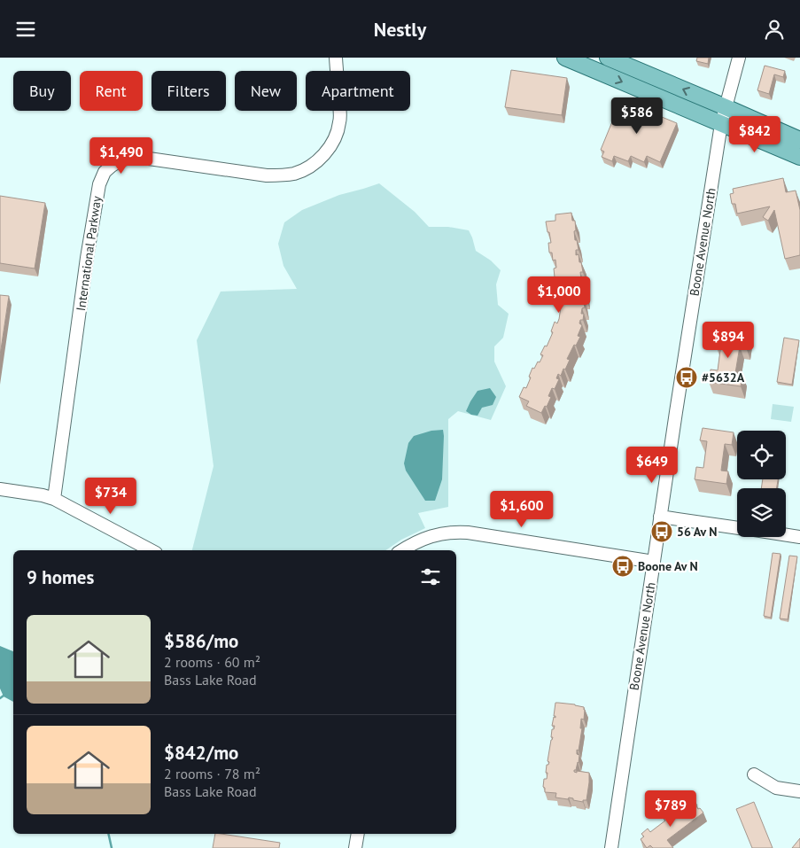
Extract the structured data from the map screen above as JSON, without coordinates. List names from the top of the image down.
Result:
{
  "streets": {
    "street": ["Boone Avenue North", "International Parkway"]
  },
  "places": {
    "bus stop": ["#5632A", "56 Av N", "Boone Av N"]
  },
  "page": {
    "header": "Nestly",
    "chip": [
      "Buy",
      "Rent",
      "Filters",
      "New",
      "Apartment"
    ],
    "price": [
      "$586",
      "$842",
      "$1,490",
      "$1,000",
      "$894",
      "$649",
      "$734",
      "$1,600",
      "$789"
    ],
    "heading": "9 homes",
    "list": [
      {
        "name": "$586/mo",
        "note": "2 rooms · 60 m² · Bass Lake Road"
      },
      {
        "name": "$842/mo",
        "note": "2 rooms · 78 m² · Bass Lake Road"
      }
    ]
  }
}
